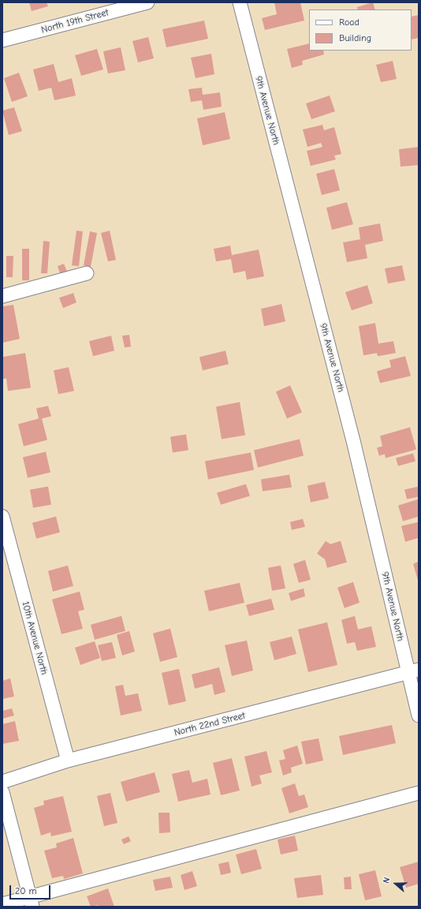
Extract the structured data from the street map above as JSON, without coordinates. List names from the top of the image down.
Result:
{
  "streets": {
    "street": [
      "North 19th Street",
      "9th Avenue North",
      "10th Avenue North",
      "North 22nd Street"
    ]
  },
  "crossings": [
    ["9th Avenue North", "North 22nd Street"],
    ["10th Avenue North", "North 22nd Street"]
  ],
  "legend": ["Road", "Building"],
  "scale_bar": "20 m",
  "north": "left"
}
